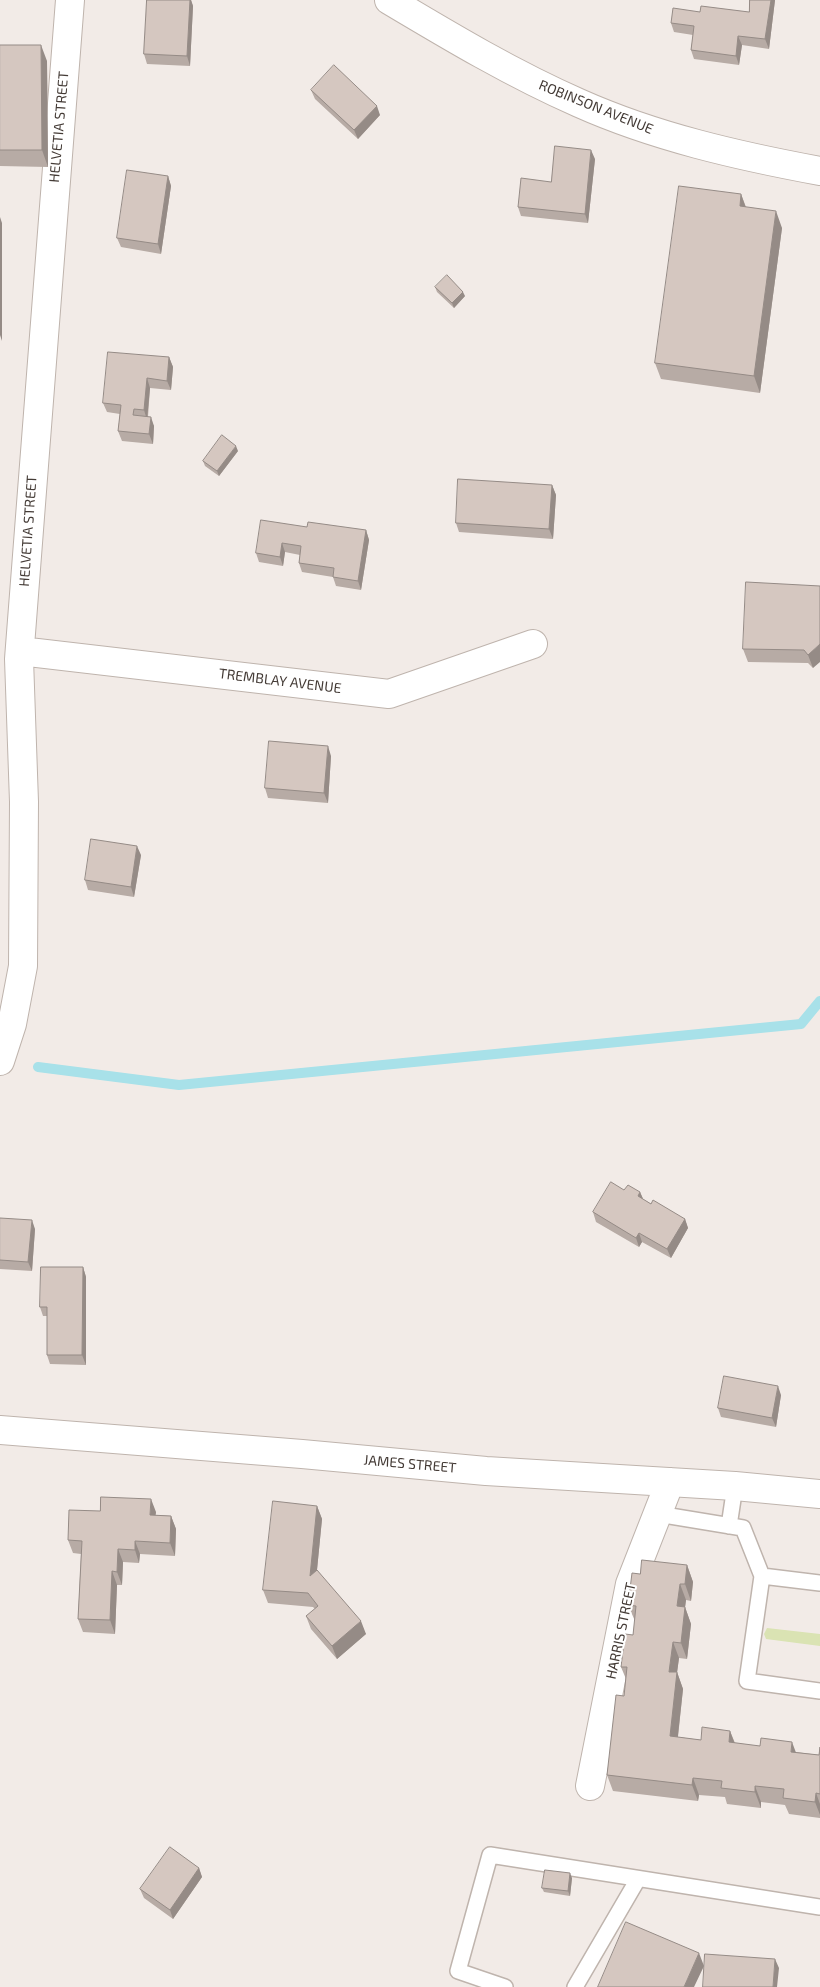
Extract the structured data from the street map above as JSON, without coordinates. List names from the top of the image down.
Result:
{
  "streets": {
    "street": [
      "ROBINSON AVENUE",
      "HELVETIA STREET",
      "TREMBLAY AVENUE",
      "JAMES STREET",
      "HARRIS STREET"
    ]
  },
  "crossings": [
    ["HELVETIA STREET", "TREMBLAY AVENUE"],
    ["JAMES STREET", "HARRIS STREET"]
  ]
}
